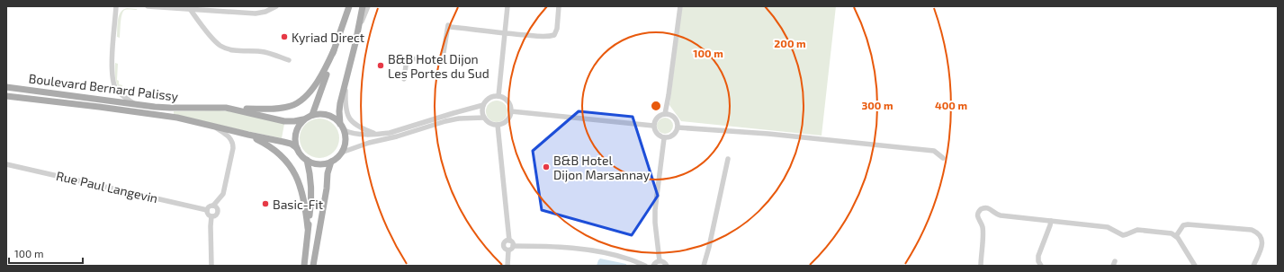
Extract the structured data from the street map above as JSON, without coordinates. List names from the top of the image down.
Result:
{
  "streets": {
    "main road": ["Boulevard Bernard Palissy"],
    "street": ["Rue Paul Langevin"]
  },
  "places": [
    "Kyriad Direct",
    "B&B Hotel Dijon Les Portes du Sud",
    "B&B Hotel Dijon Marsannay",
    "Basic-Fit"
  ],
  "scale_bar": "100 m",
  "rings": [
    "200 m",
    "100 m",
    "300 m",
    "400 m"
  ]
}
